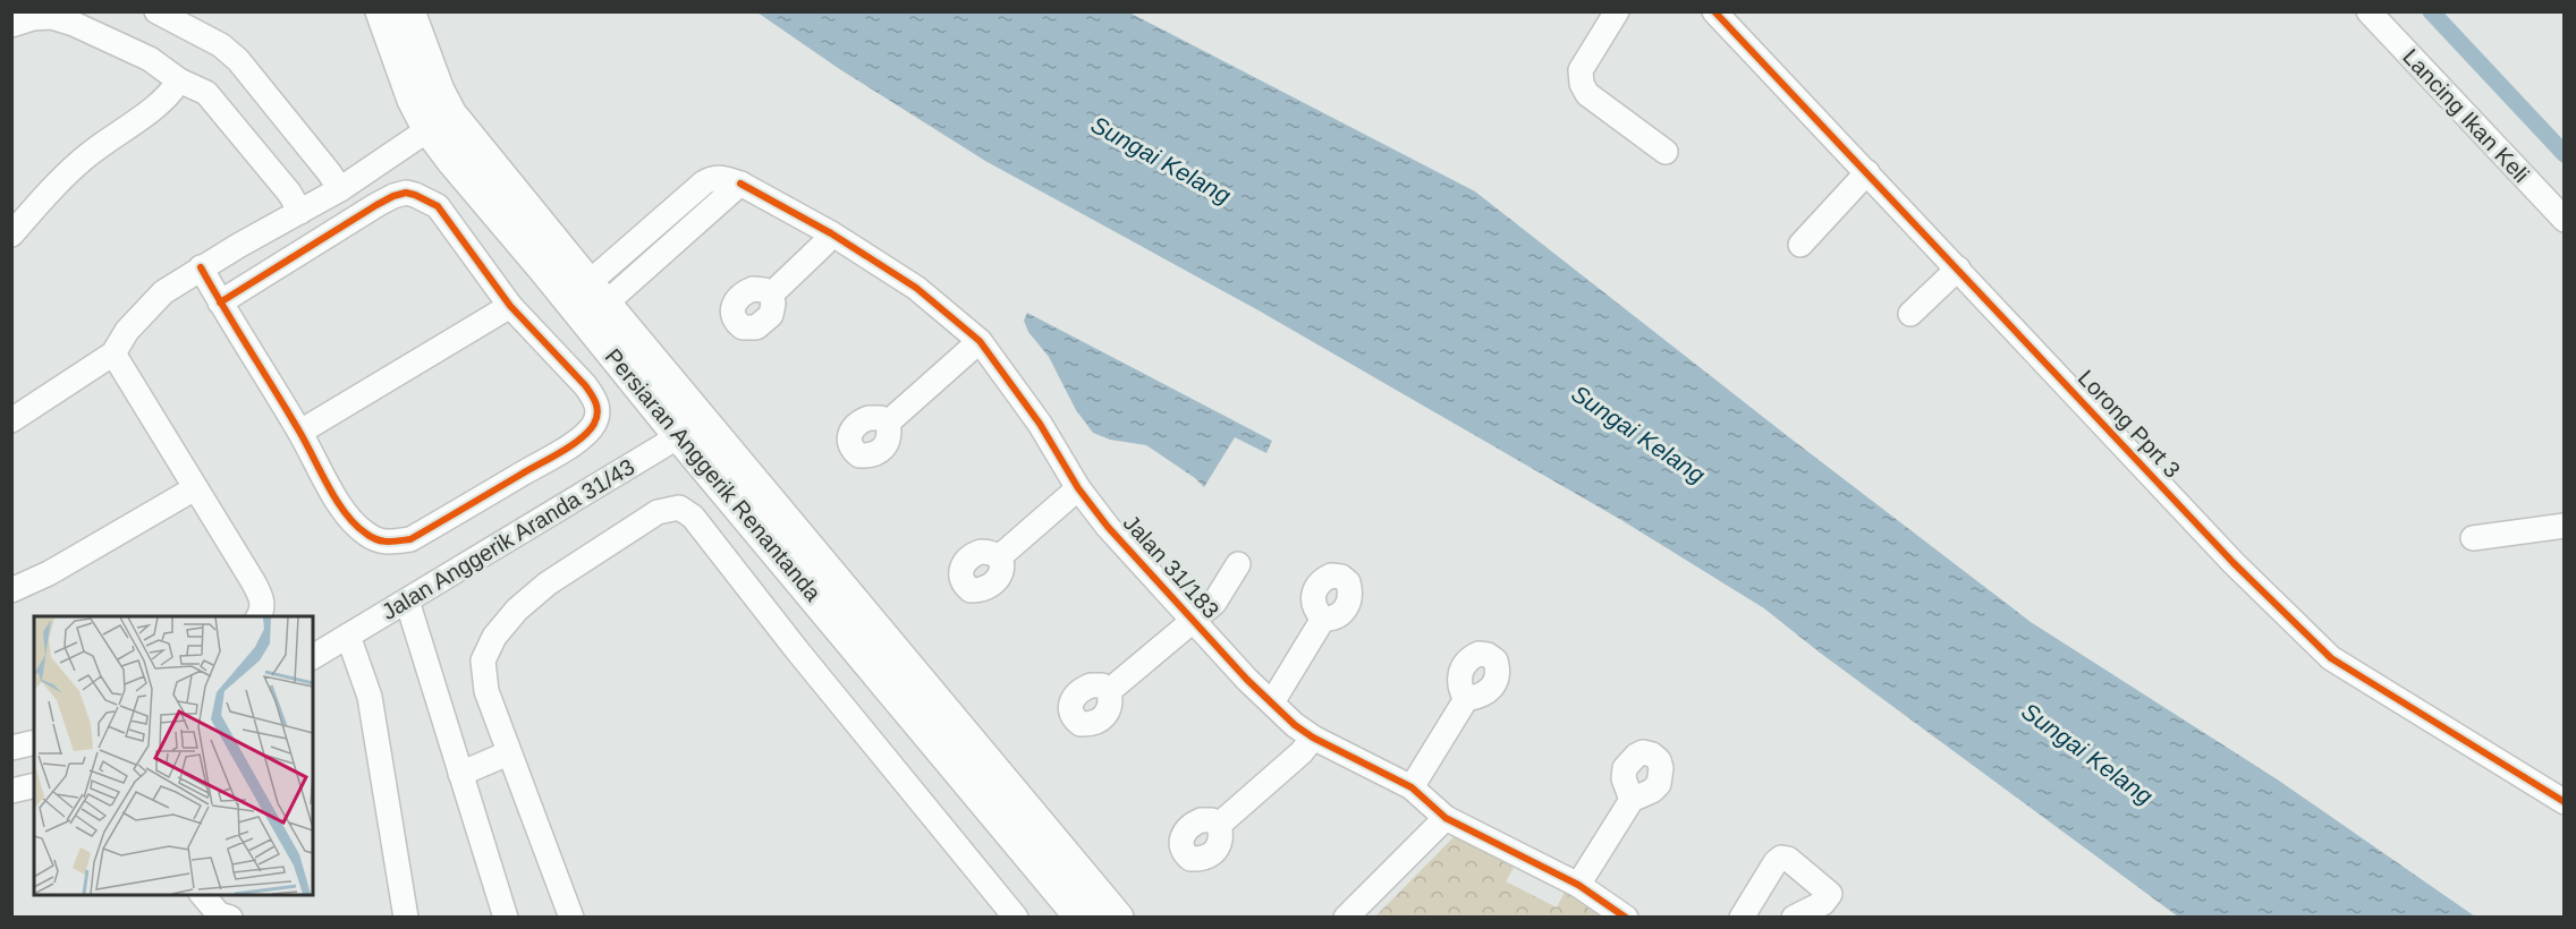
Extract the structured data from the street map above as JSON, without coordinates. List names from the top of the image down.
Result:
{
  "streets": {
    "main road": ["Persiaran Anggerik Renantanda"],
    "street": [
      "Lancing Ikan Keli",
      "Lorong Pprt 3",
      "Jalan Anggerik Aranda 31/43",
      "Jalan 31/183"
    ]
  },
  "crossings": [
    ["Persiaran Anggerik Renantanda", "Jalan Anggerik Aranda 31/43"]
  ],
  "water": ["Sungai Kelang"]
}
